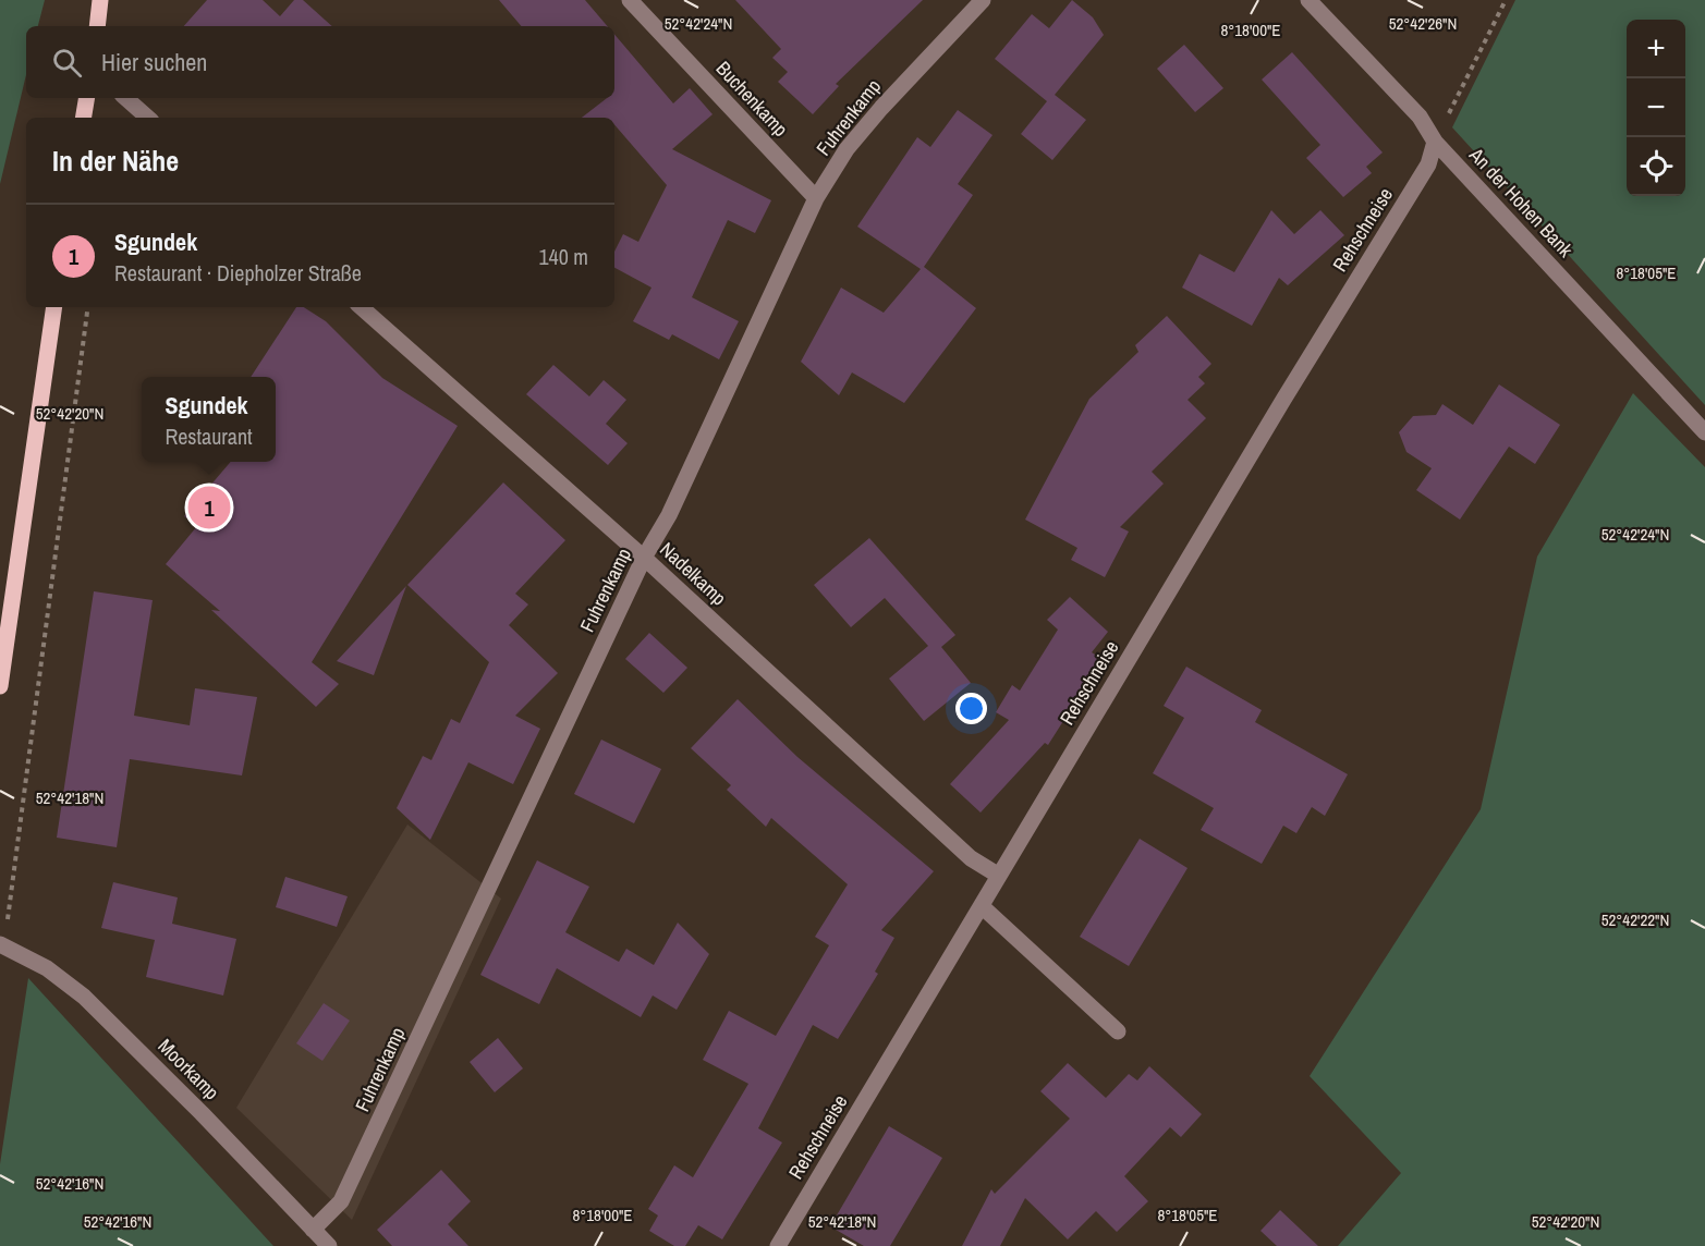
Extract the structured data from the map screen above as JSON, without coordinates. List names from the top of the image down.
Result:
{
  "streets": {
    "street": [
      "Buchenkamp",
      "Fuhrenkamp",
      "An der Hohen Bank",
      "Rehschneise",
      "Nadelkamp",
      "Moorkamp"
    ]
  },
  "crossings": [
    ["Buchenkamp", "Fuhrenkamp"],
    ["Fuhrenkamp", "Nadelkamp"],
    ["Fuhrenkamp", "Moorkamp"],
    ["An der Hohen Bank", "Rehschneise"],
    ["Rehschneise", "Nadelkamp"]
  ],
  "page": {
    "map_buttons": ["+", "−"],
    "search": "Hier suchen",
    "heading": "In der Nähe",
    "list": [
      {
        "mark": "1",
        "name": "Sgundek",
        "note": "Restaurant · Diepholzer Straße",
        "value": "140 m"
      }
    ],
    "popup": ["Sgundek", "Restaurant"],
    "pins": "1"
  },
  "coordinates": [
    "52°42'26\"N",
    "52°42'24\"N",
    "8°18'00\"E",
    "8°18'05\"E",
    "52°42'20\"N",
    "52°42'18\"N",
    "52°42'22\"N",
    "52°42'16\"N"
  ]
}
